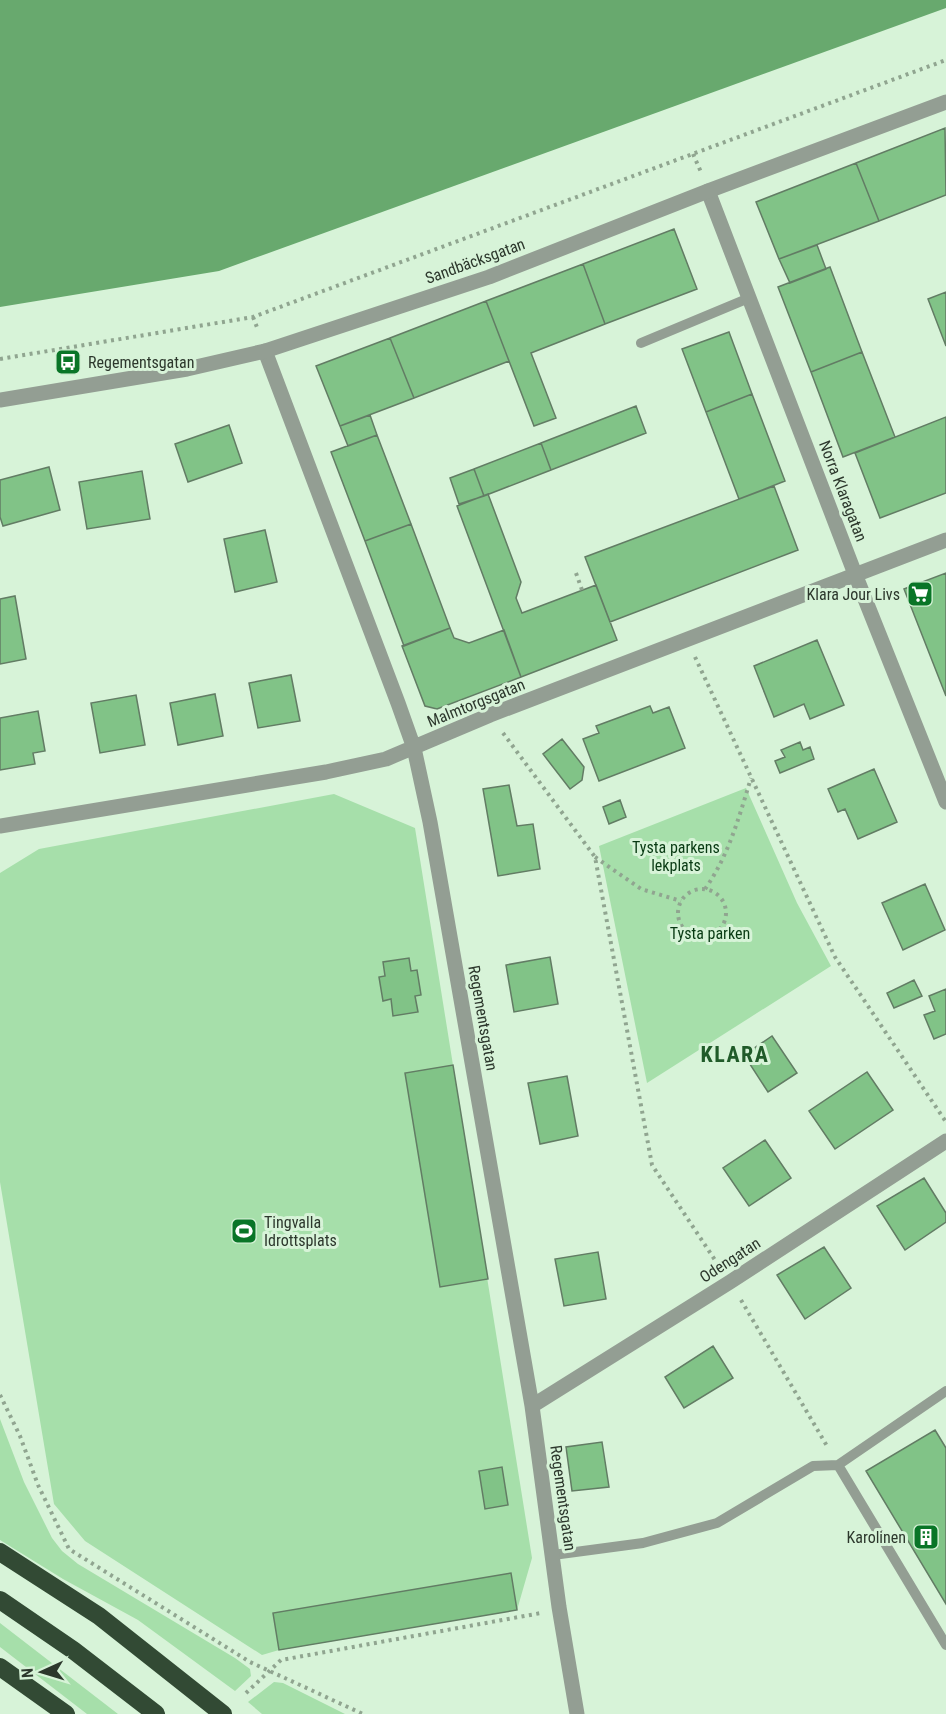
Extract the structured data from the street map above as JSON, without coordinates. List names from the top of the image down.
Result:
{
  "streets": {
    "street": [
      "Sandbäcksgatan",
      "Norra Klaragatan",
      "Malmtorgsgatan",
      "Regementsgatan",
      "Odengatan"
    ]
  },
  "crossings": [
    ["Sandbäcksgatan", "Norra Klaragatan"],
    ["Sandbäcksgatan", "Regementsgatan"],
    ["Norra Klaragatan", "Malmtorgsgatan"],
    ["Malmtorgsgatan", "Regementsgatan"],
    ["Regementsgatan", "Odengatan"]
  ],
  "districts": ["KLARA"],
  "parks": ["Tysta parkens lekplats", "Tysta parken"],
  "places": {
    "bus stop": ["Regementsgatan"],
    "supermarket": ["Klara Jour Livs"],
    "sports": ["Tingvalla Idrottsplats"],
    "building": ["Karolinen"]
  },
  "north": "left"
}
